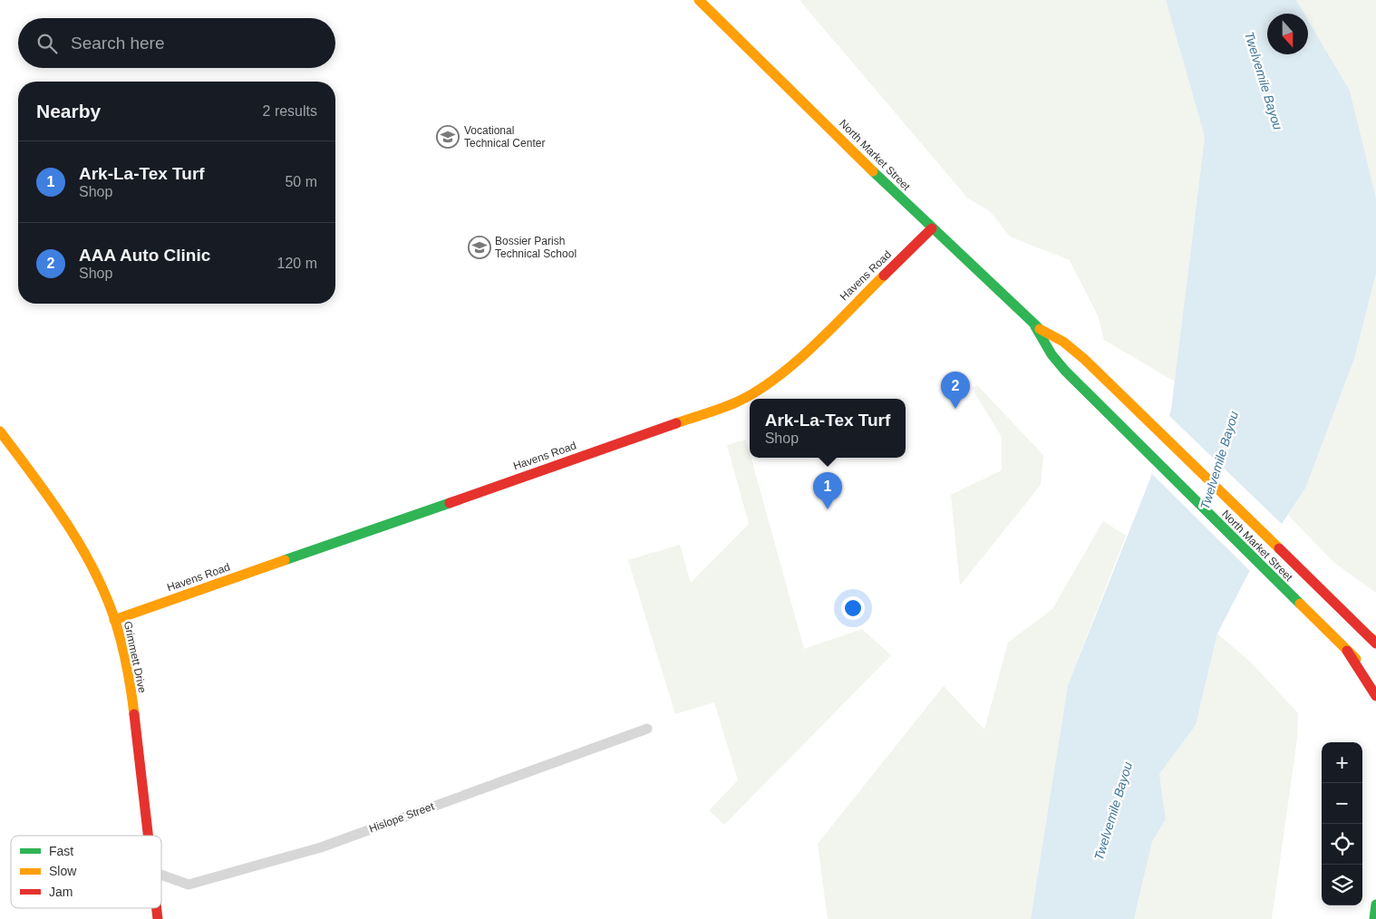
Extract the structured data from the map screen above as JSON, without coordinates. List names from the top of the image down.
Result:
{
  "streets": {
    "main road": ["North Market Street", "Havens Road", "Grimmett Drive"],
    "street": ["Hislope Street"]
  },
  "crossings": [
    ["North Market Street", "Havens Road"],
    ["Havens Road", "Grimmett Drive"]
  ],
  "water": ["Twelvemile Bayou"],
  "places": {
    "school or university": ["Vocational Technical Center", "Bossier Parish Technical School"]
  },
  "legend": ["Fast", "Slow", "Jam"],
  "north": "bottom",
  "page": {
    "search": "Search here",
    "heading": ["Nearby", "2 results"],
    "list": [
      {
        "mark": "1",
        "name": "Ark-La-Tex Turf",
        "note": "Shop",
        "value": "50 m"
      },
      {
        "mark": "2",
        "name": "AAA Auto Clinic",
        "note": "Shop",
        "value": "120 m"
      }
    ],
    "pins": ["2", "1"],
    "popup": ["Ark-La-Tex Turf", "Shop"],
    "map_buttons": ["+", "−"]
  }
}
